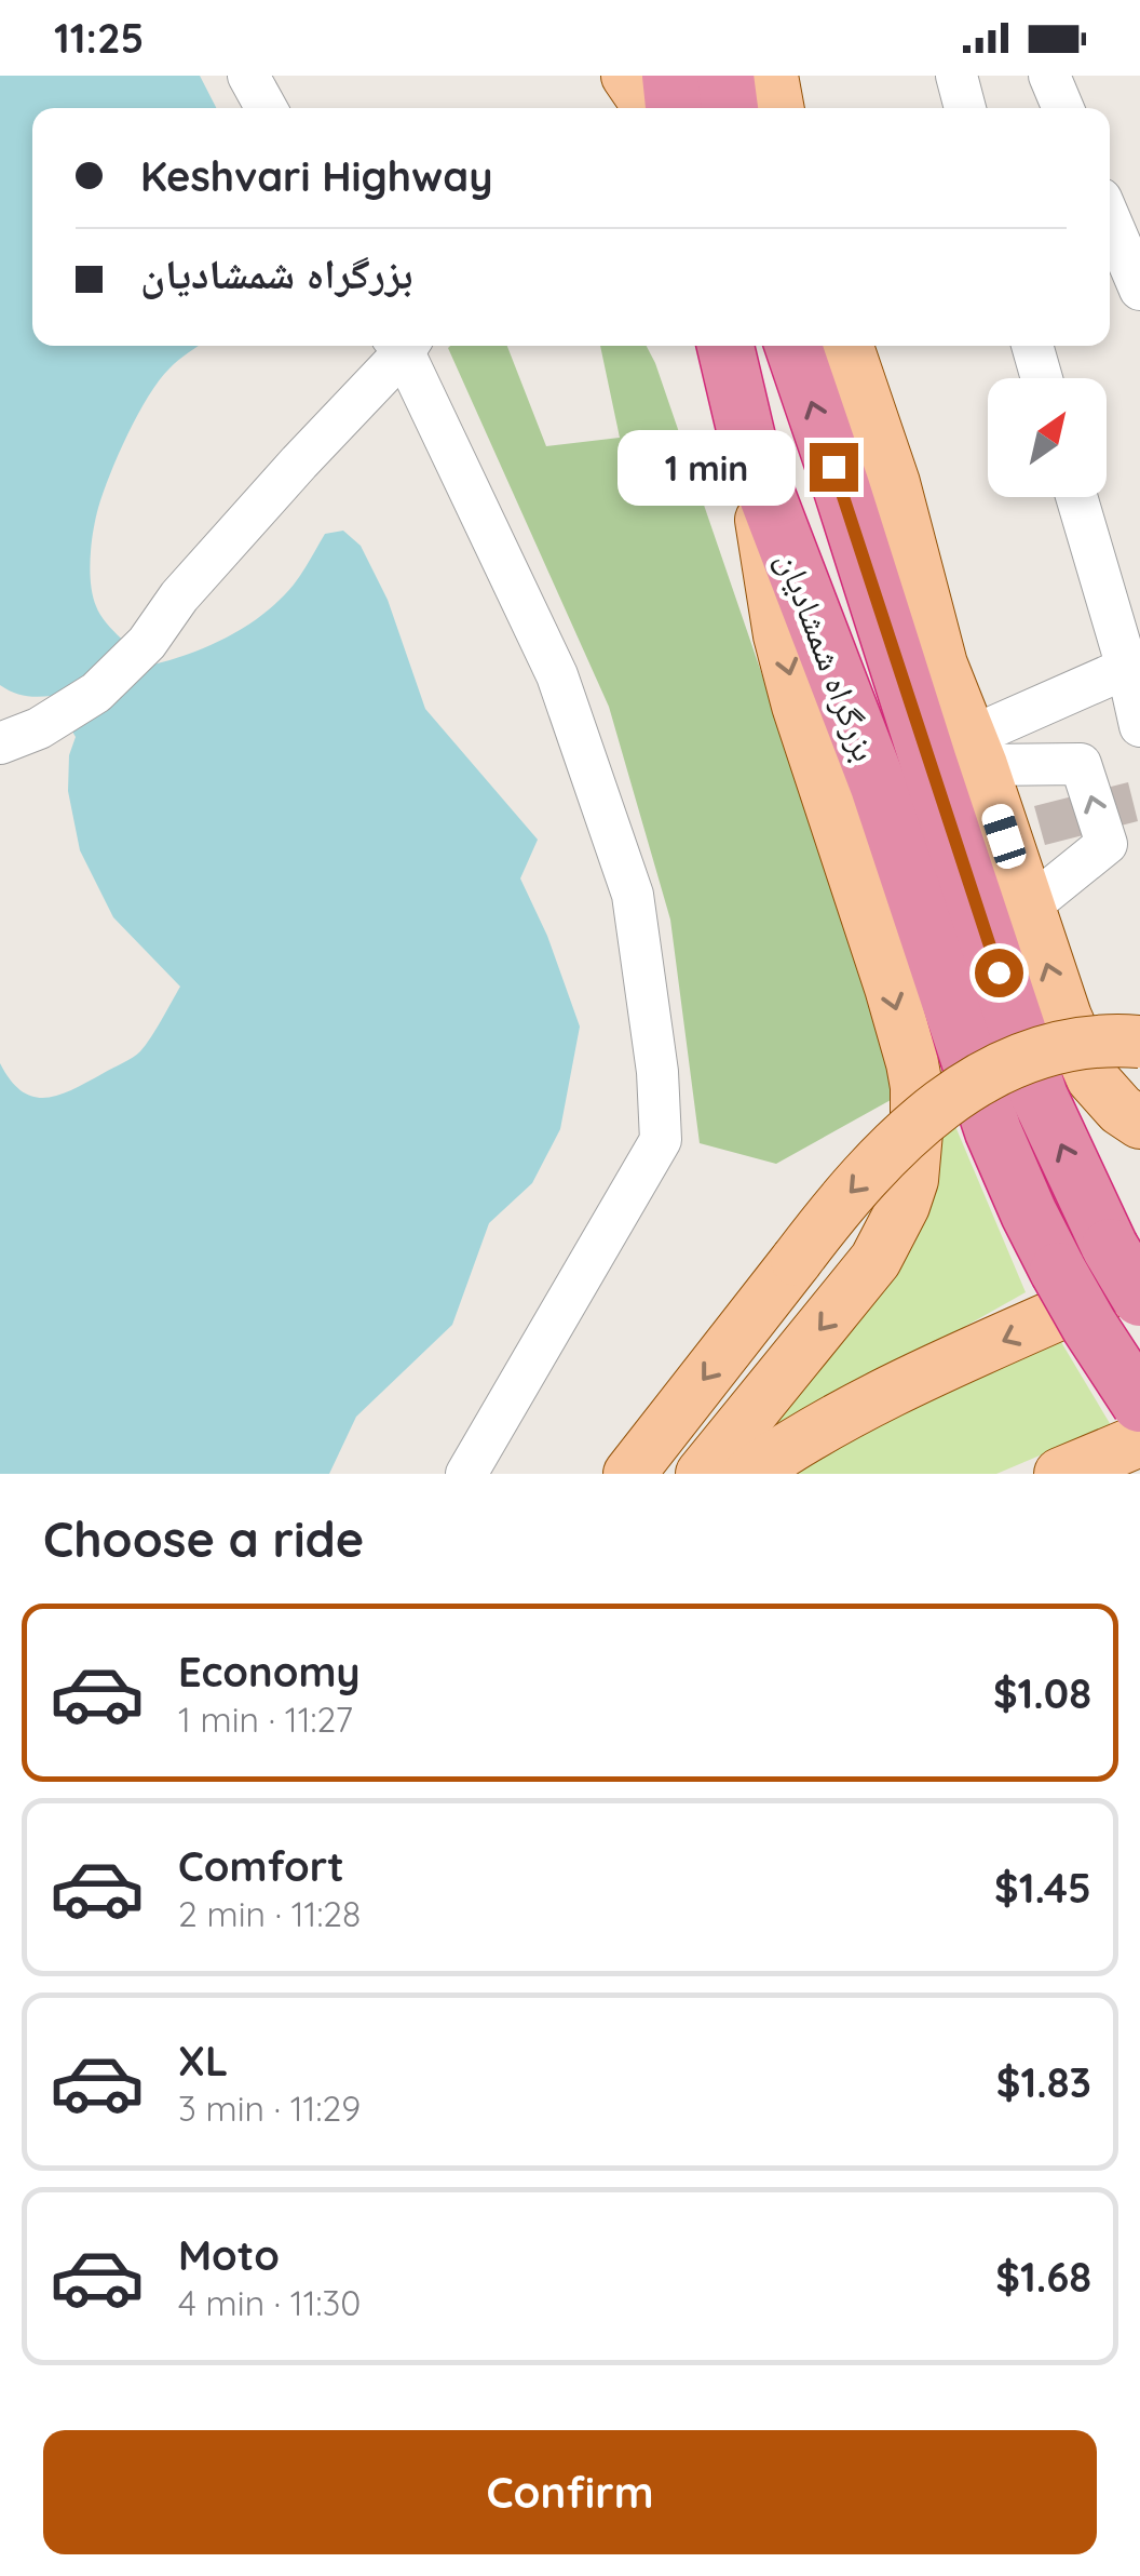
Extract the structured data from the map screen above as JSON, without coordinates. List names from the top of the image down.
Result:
{
  "streets": {
    "highway": ["بزرگراه شمشادیان"]
  },
  "north": "top right",
  "page": {
    "status": "11:25",
    "banner": ["Keshvari Highway", "بزرگراه شمشادیان"],
    "bubble": "1 min",
    "heading": "Choose a ride",
    "list": [
      {
        "name": "Economy",
        "note": "1 min · 11:27",
        "value": "$1.08"
      },
      {
        "name": "Comfort",
        "note": "2 min · 11:28",
        "value": "$1.45"
      },
      {
        "name": "XL",
        "note": "3 min · 11:29",
        "value": "$1.83"
      },
      {
        "name": "Moto",
        "note": "4 min · 11:30",
        "value": "$1.68"
      }
    ],
    "buttons": "Confirm"
  }
}
